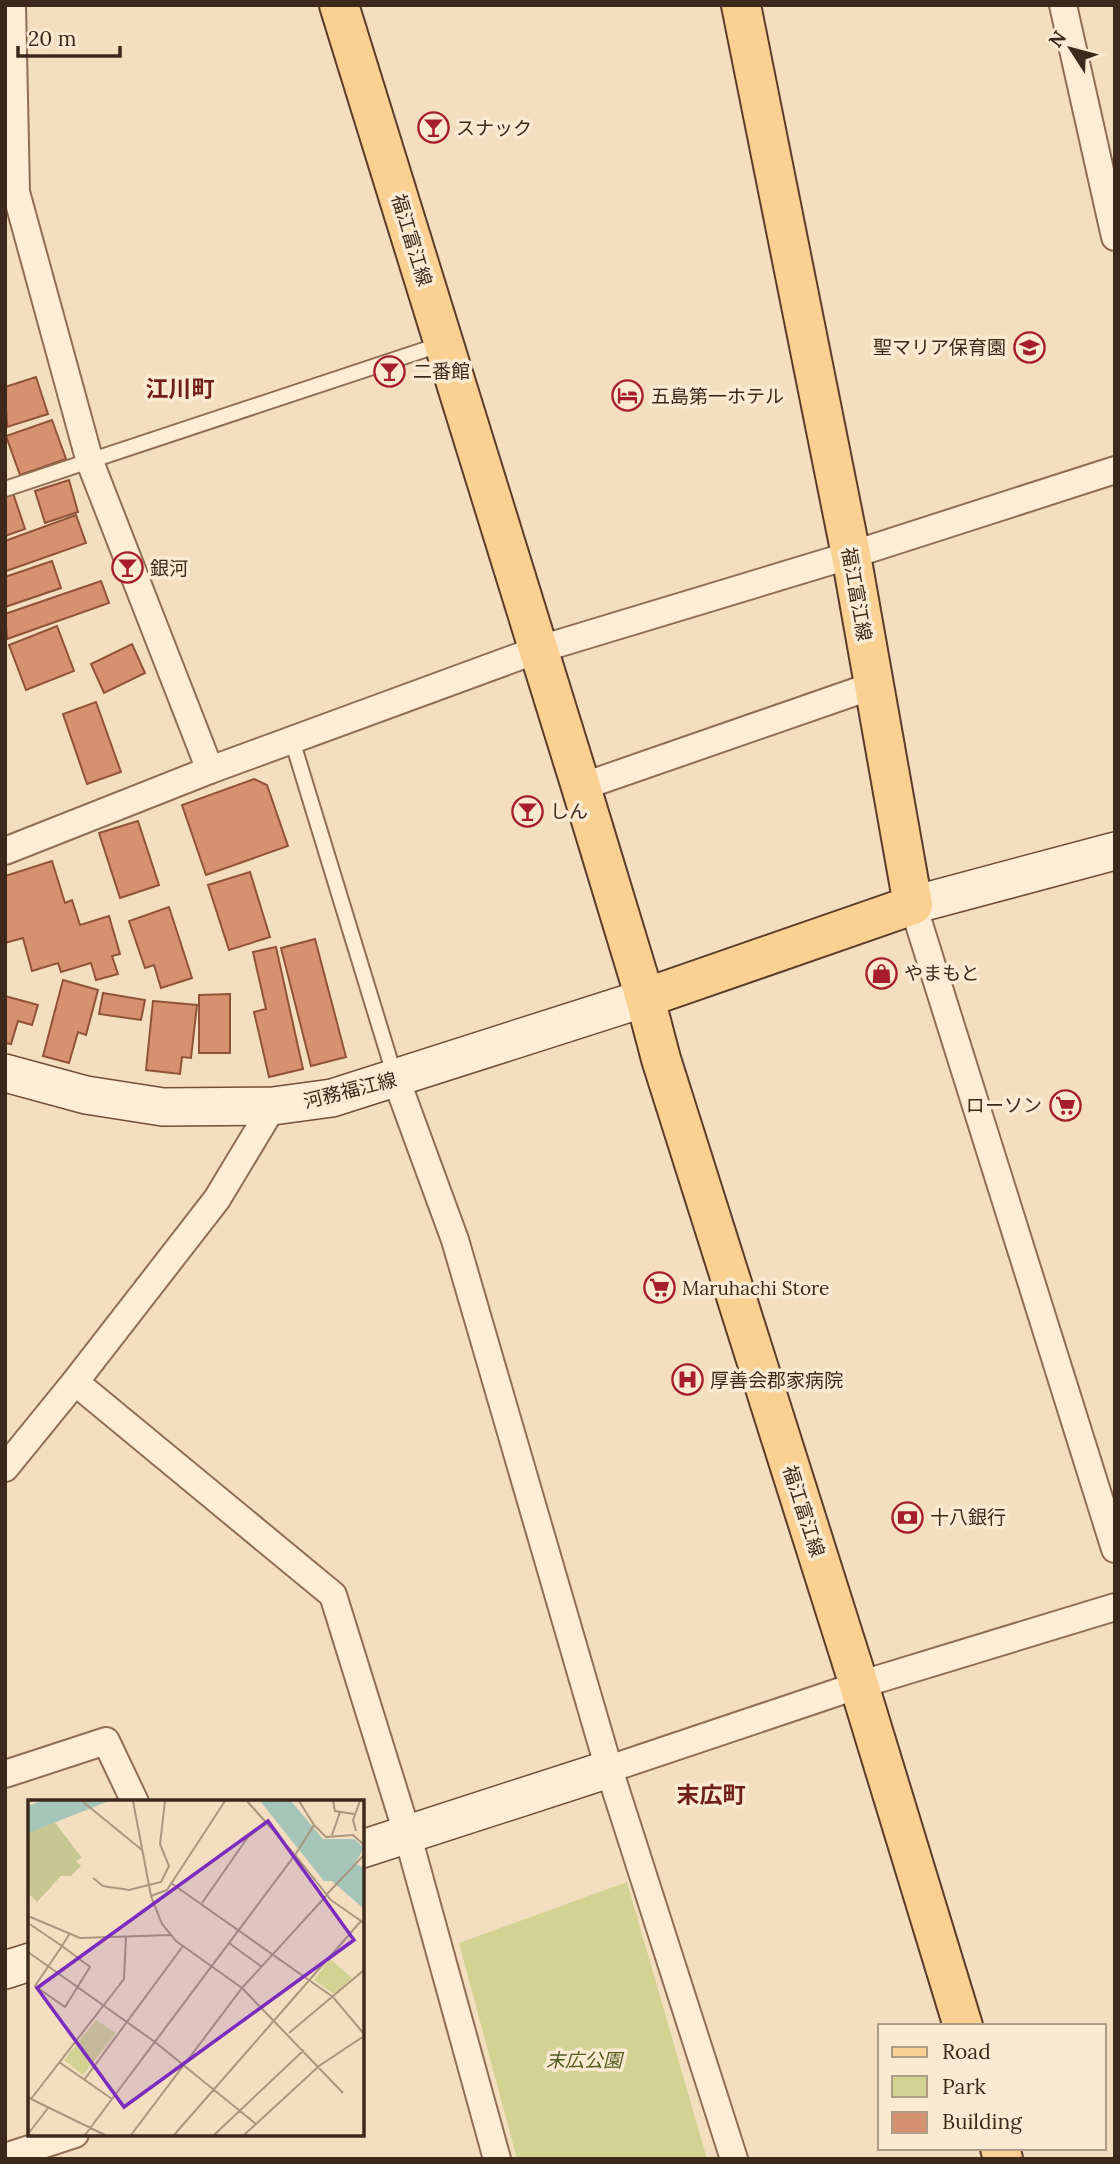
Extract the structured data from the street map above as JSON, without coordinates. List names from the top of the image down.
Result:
{
  "streets": {
    "main road": ["福江富江線", "河務福江線"]
  },
  "crossings": [
    ["福江富江線", "河務福江線"]
  ],
  "districts": ["江川町", "末広町"],
  "parks": ["末広公園"],
  "places": {
    "bar": [
      "スナック",
      "二番館",
      "銀河",
      "しん"
    ],
    "school or university": ["聖マリア保育園"],
    "hotel": ["五島第一ホテル"],
    "shop": ["やまもと"],
    "supermarket": ["ローソン", "Maruhachi Store"],
    "hospital": ["厚善会郡家病院"],
    "bank": ["十八銀行"]
  },
  "legend": ["Road", "Park", "Building"],
  "scale_bar": "20 m",
  "north": "top left"
}
